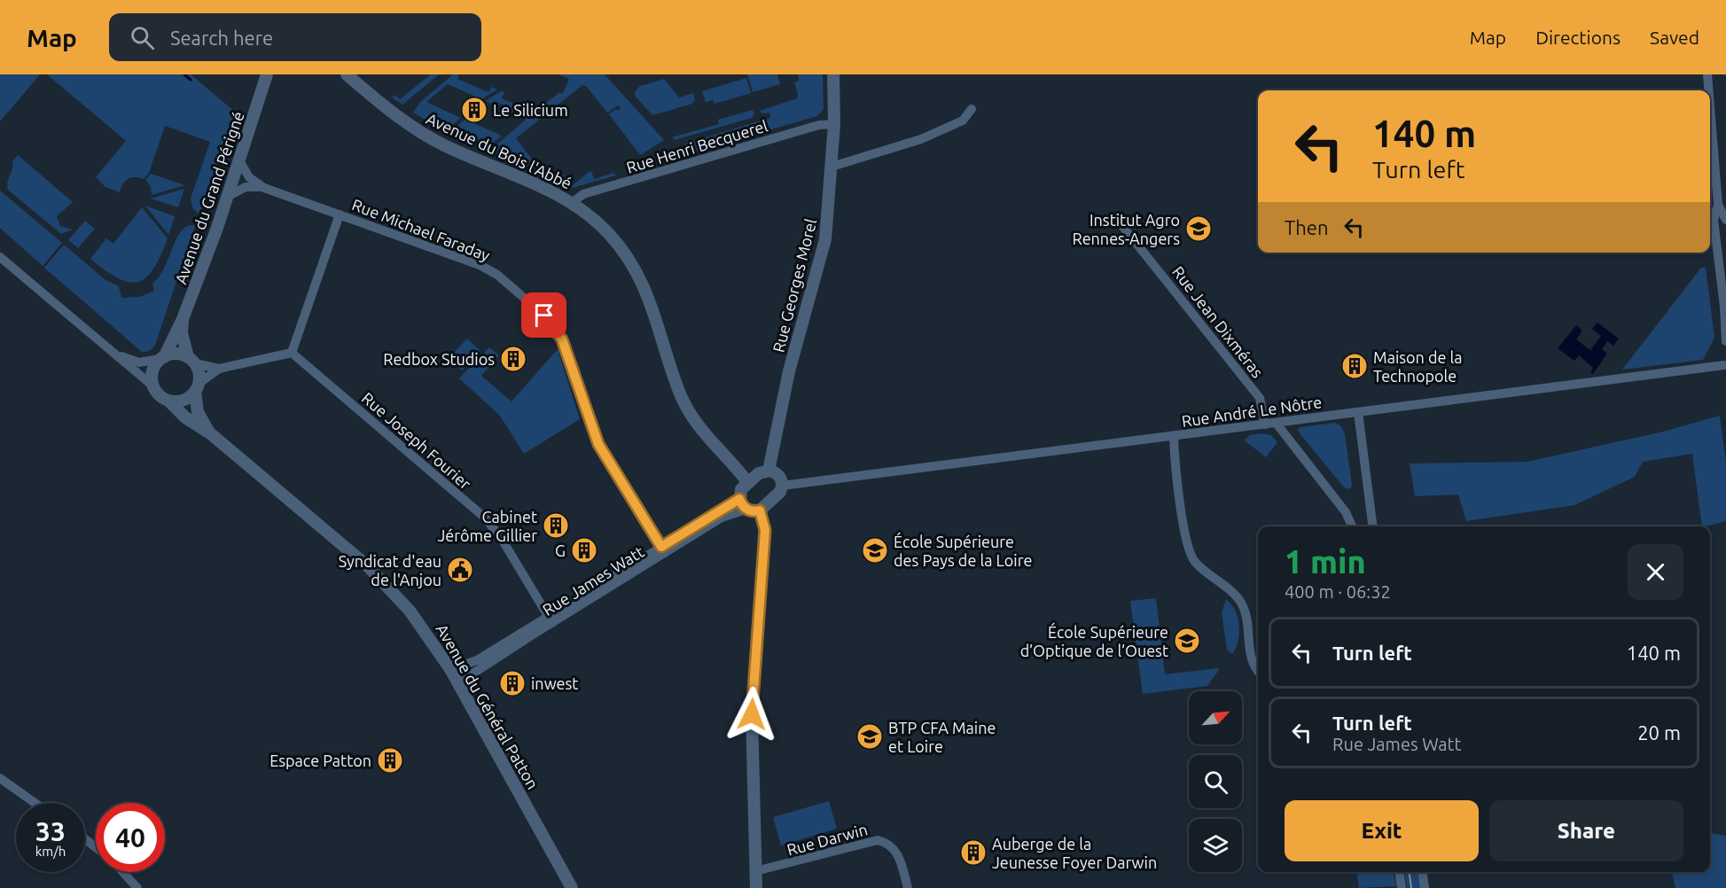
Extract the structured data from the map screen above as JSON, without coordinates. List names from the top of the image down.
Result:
{
  "streets": {
    "street": [
      "Rue Henri Becquerel",
      "Avenue du Bois l'Abbé",
      "Avenue du Grand Périgné",
      "Rue Michael Faraday",
      "Rue Georges Morel",
      "Rue Jean Dixméras",
      "Rue André Le Nôtre",
      "Rue Joseph Fourier",
      "Rue James Watt",
      "Avenue du Général Patton",
      "Rue Darwin"
    ]
  },
  "crossings": [
    ["Rue Henri Becquerel", "Avenue du Bois l'Abbé"],
    ["Rue Henri Becquerel", "Rue Georges Morel"],
    ["Avenue du Bois l'Abbé", "Rue Georges Morel"],
    ["Avenue du Bois l'Abbé", "Rue André Le Nôtre"],
    ["Avenue du Bois l'Abbé", "Rue James Watt"],
    ["Avenue du Grand Périgné", "Rue Michael Faraday"],
    ["Avenue du Grand Périgné", "Avenue du Général Patton"],
    ["Rue Michael Faraday", "Rue James Watt"],
    ["Rue Georges Morel", "Rue André Le Nôtre"],
    ["Rue Georges Morel", "Rue James Watt"],
    ["Rue Jean Dixméras", "Rue André Le Nôtre"],
    ["Rue André Le Nôtre", "Rue James Watt"],
    ["Rue Joseph Fourier", "Rue James Watt"],
    ["Rue James Watt", "Avenue du Général Patton"]
  ],
  "places": {
    "building": [
      "Le Silicium",
      "Redbox Studios",
      "Maison de la Technopole",
      "Cabinet Jérôme Gillier",
      "G",
      "inwest",
      "Espace Patton",
      "Auberge de la Jeunesse Foyer Darwin"
    ],
    "school or university": [
      "Institut Agro Rennes-Angers",
      "École Supérieure des Pays de la Loire",
      "École Supérieure d’Optique de l’Ouest",
      "BTP CFA Maine et Loire"
    ],
    "public building": ["Syndicat d'eau de l'Anjou"]
  },
  "north": "top right",
  "page": {
    "header": "Map",
    "search": "Search here",
    "nav": ["Map", "Directions", "Saved"],
    "turn": ["140 m", "Turn left"],
    "then": "Then",
    "heading": ["1 min", "400 m · 06:32"],
    "list": [
      {
        "name": "Turn left",
        "value": "140 m"
      },
      {
        "name": "Turn left",
        "note": "Rue James Watt",
        "value": "20 m"
      }
    ],
    "buttons": ["Exit", "Share"],
    "speed": "33 km/h",
    "limit": "40"
  }
}
